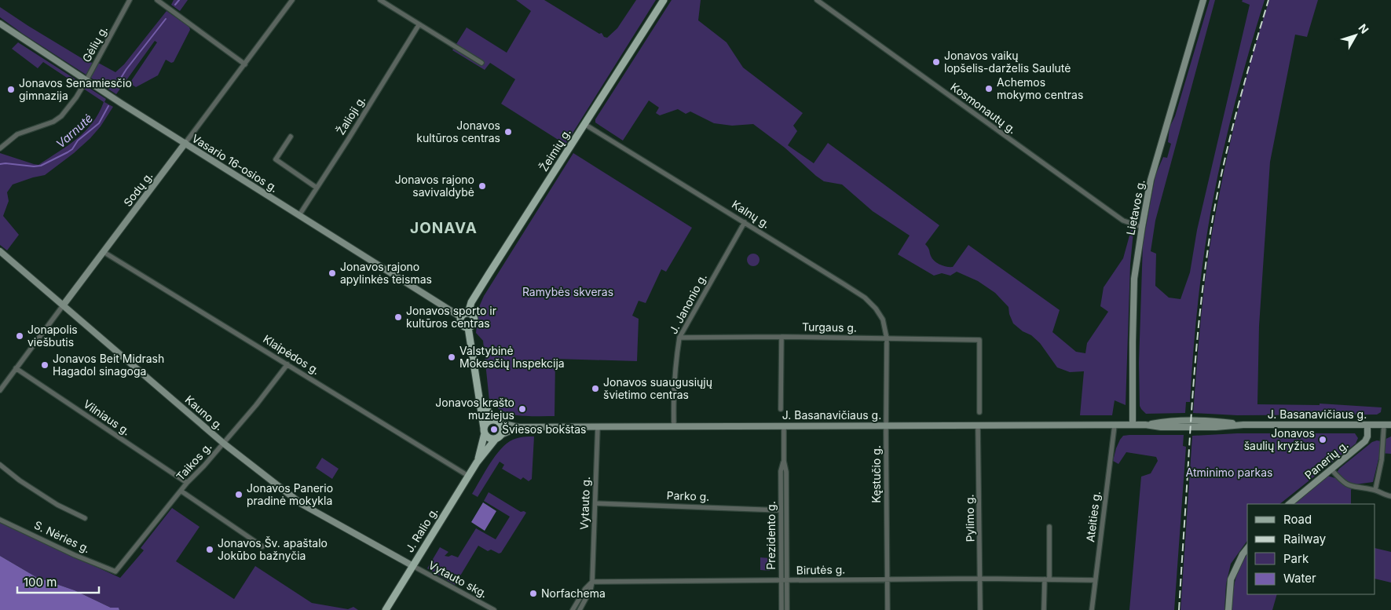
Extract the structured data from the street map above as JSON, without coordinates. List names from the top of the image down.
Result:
{
  "streets": {
    "main road": [
      "Žeimių g.",
      "Vasario 16-osios g.",
      "Sodų g.",
      "Lietavos g.",
      "Kauno g.",
      "J. Basanavičiaus g.",
      "Panerių g.",
      "J. Ralio g."
    ],
    "street": [
      "Gėlių g.",
      "Kosmonautų g.",
      "Žalioji g.",
      "Kalnų g.",
      "J. Janonio g.",
      "Turgaus g.",
      "Klaipėdos g.",
      "Vilniaus g.",
      "Taikos g.",
      "Kęstučio g.",
      "Parko g.",
      "Vytauto g.",
      "Ateities g.",
      "Pylimo g.",
      "Prezidento g.",
      "S. Nėries g.",
      "Birutės g.",
      "Vytauto skg."
    ]
  },
  "crossings": [
    ["Gėlių g.", "Vasario 16-osios g."],
    ["Kosmonautų g.", "Lietavos g."],
    ["Žalioji g.", "Vasario 16-osios g."],
    ["Žeimių g.", "Vasario 16-osios g."],
    ["Žeimių g.", "Kalnų g."],
    ["Vasario 16-osios g.", "Sodų g."],
    ["Sodų g.", "Klaipėdos g."],
    ["Sodų g.", "Kauno g."],
    ["Sodų g.", "Vilniaus g."],
    ["Lietavos g.", "J. Basanavičiaus g."],
    ["Kalnų g.", "J. Janonio g."],
    ["Kalnų g.", "Turgaus g."],
    ["Kalnų g.", "Kęstučio g."],
    ["J. Janonio g.", "Turgaus g."],
    ["J. Janonio g.", "J. Basanavičiaus g."],
    ["Turgaus g.", "Kęstučio g."],
    ["Klaipėdos g.", "Taikos g."],
    ["Klaipėdos g.", "J. Ralio g."],
    ["Kauno g.", "Taikos g."],
    ["Kauno g.", "J. Ralio g."],
    ["Kauno g.", "Vytauto skg."],
    ["J. Basanavičiaus g.", "Panerių g."],
    ["J. Basanavičiaus g.", "Kęstučio g."],
    ["J. Basanavičiaus g.", "Vytauto g."],
    ["J. Basanavičiaus g.", "Ateities g."],
    ["J. Basanavičiaus g.", "Pylimo g."],
    ["J. Basanavičiaus g.", "J. Ralio g."],
    ["J. Basanavičiaus g.", "Prezidento g."],
    ["Vilniaus g.", "Taikos g."],
    ["Taikos g.", "S. Nėries g."],
    ["Kęstučio g.", "Birutės g."],
    ["Parko g.", "Vytauto g."],
    ["Parko g.", "Prezidento g."],
    ["Vytauto g.", "Birutės g."],
    ["Ateities g.", "Birutės g."],
    ["Pylimo g.", "Birutės g."],
    ["J. Ralio g.", "Vytauto skg."],
    ["Prezidento g.", "Birutės g."]
  ],
  "districts": ["JONAVA"],
  "water": ["Varnutė"],
  "parks": ["Ramybės skveras", "Atminimo parkas"],
  "places": [
    "Jonavos vaikų lopšelis-darželis Saulutė",
    "Achemos mokymo centras",
    "Jonavos Senamiesčio gimnazija",
    "Jonavos kultūros centras",
    "Jonavos rajono savivaldybė",
    "Jonavos rajono apylinkės teismas",
    "Jonavos sporto ir kultūros centras",
    "Jonapolis viešbutis",
    "Valstybinė Mokesčių Inspekcija",
    "Jonavos Beit Midrash Hagadol sinagoga",
    "Jonavos suaugusiųjų švietimo centras",
    "Jonavos krašto muziejus",
    "Šviesos bokštas",
    "Jonavos šaulių kryžius",
    "Jonavos Panerio pradinė mokykla",
    "Jonavos Šv. apaštalo Jokūbo bažnyčia",
    "Norfachema"
  ],
  "legend": [
    "Road",
    "Railway",
    "Park",
    "Water"
  ],
  "scale_bar": "100 m",
  "north": "top right"
}
